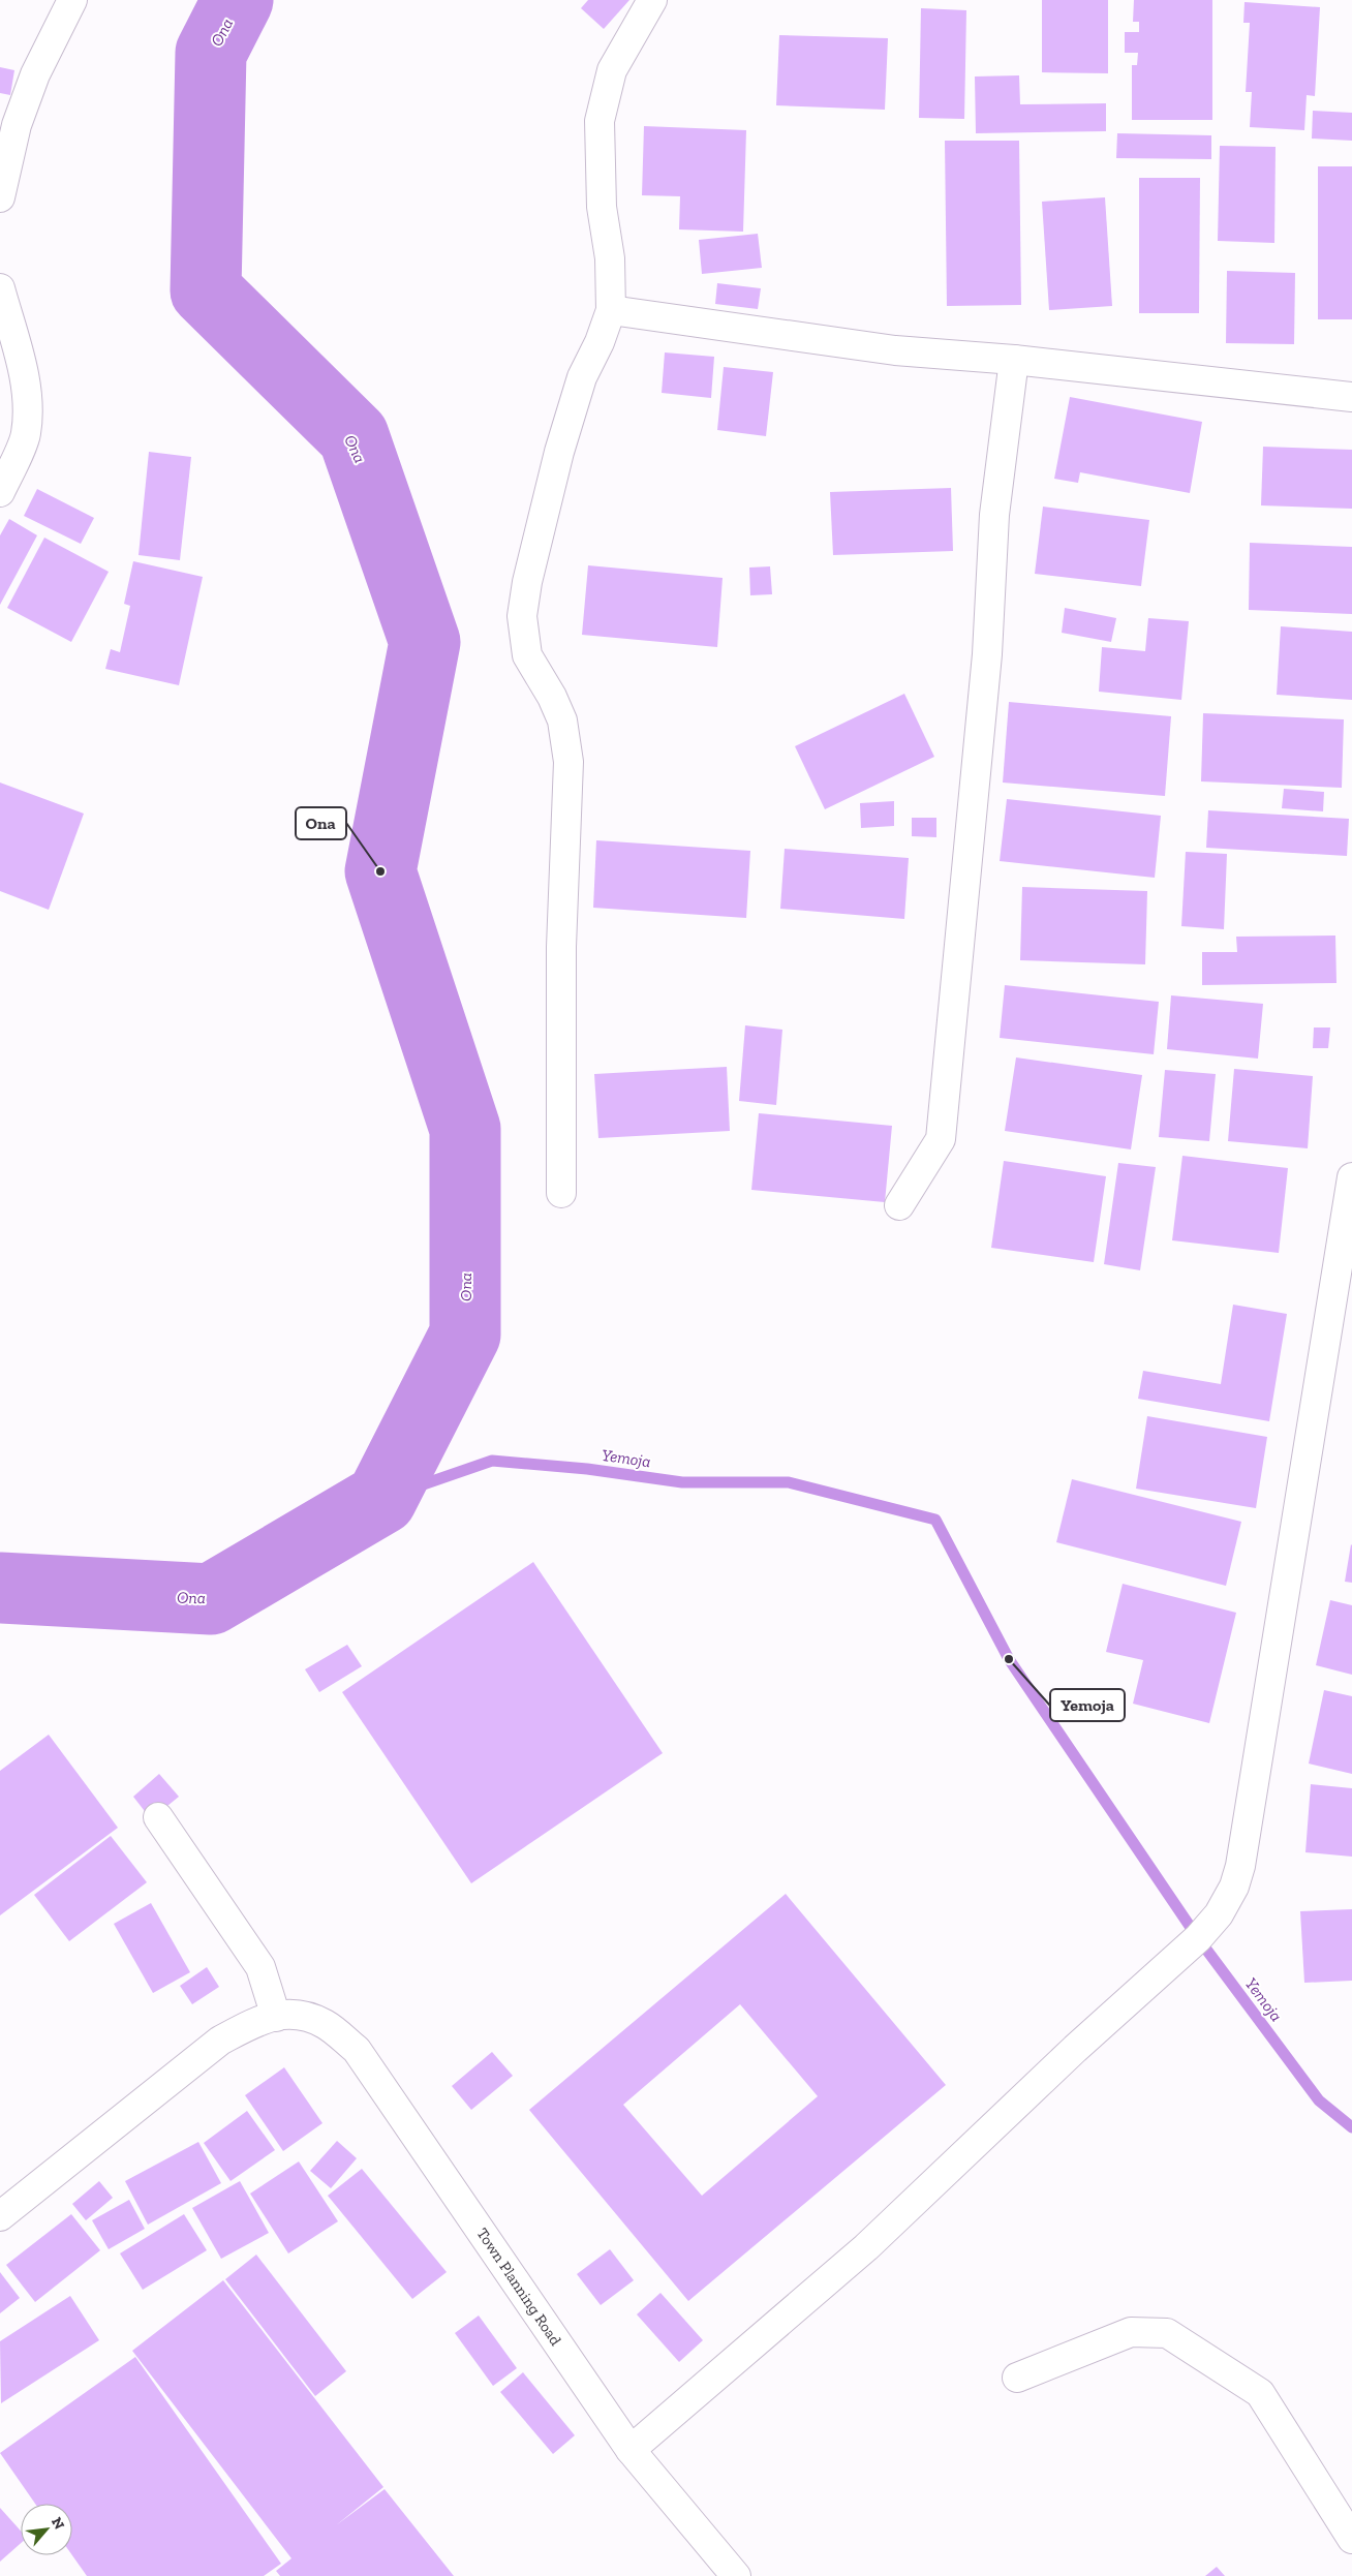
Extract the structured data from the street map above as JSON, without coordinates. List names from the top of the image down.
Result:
{
  "streets": {
    "street": ["Town Planning Road"]
  },
  "water": ["Ona", "Yemoja"],
  "places": ["Ona", "Yemoja"],
  "north": "top right"
}
